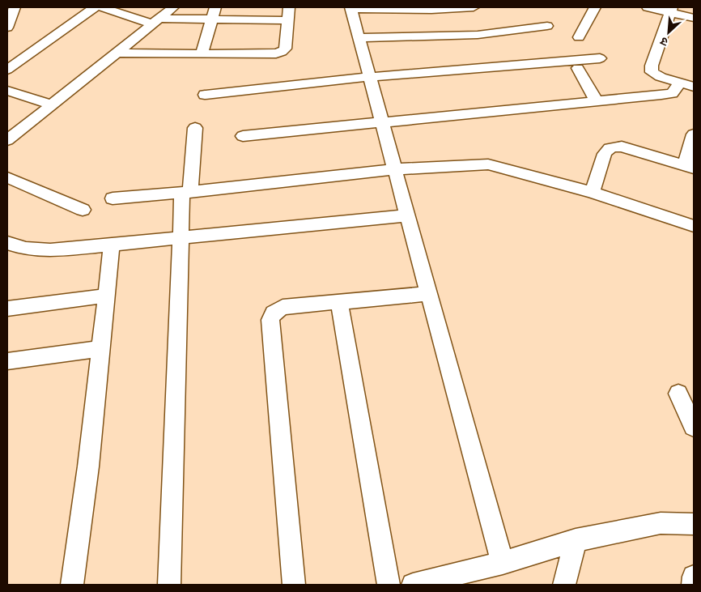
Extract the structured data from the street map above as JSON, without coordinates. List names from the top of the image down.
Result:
{
  "north": "bottom left"
}
